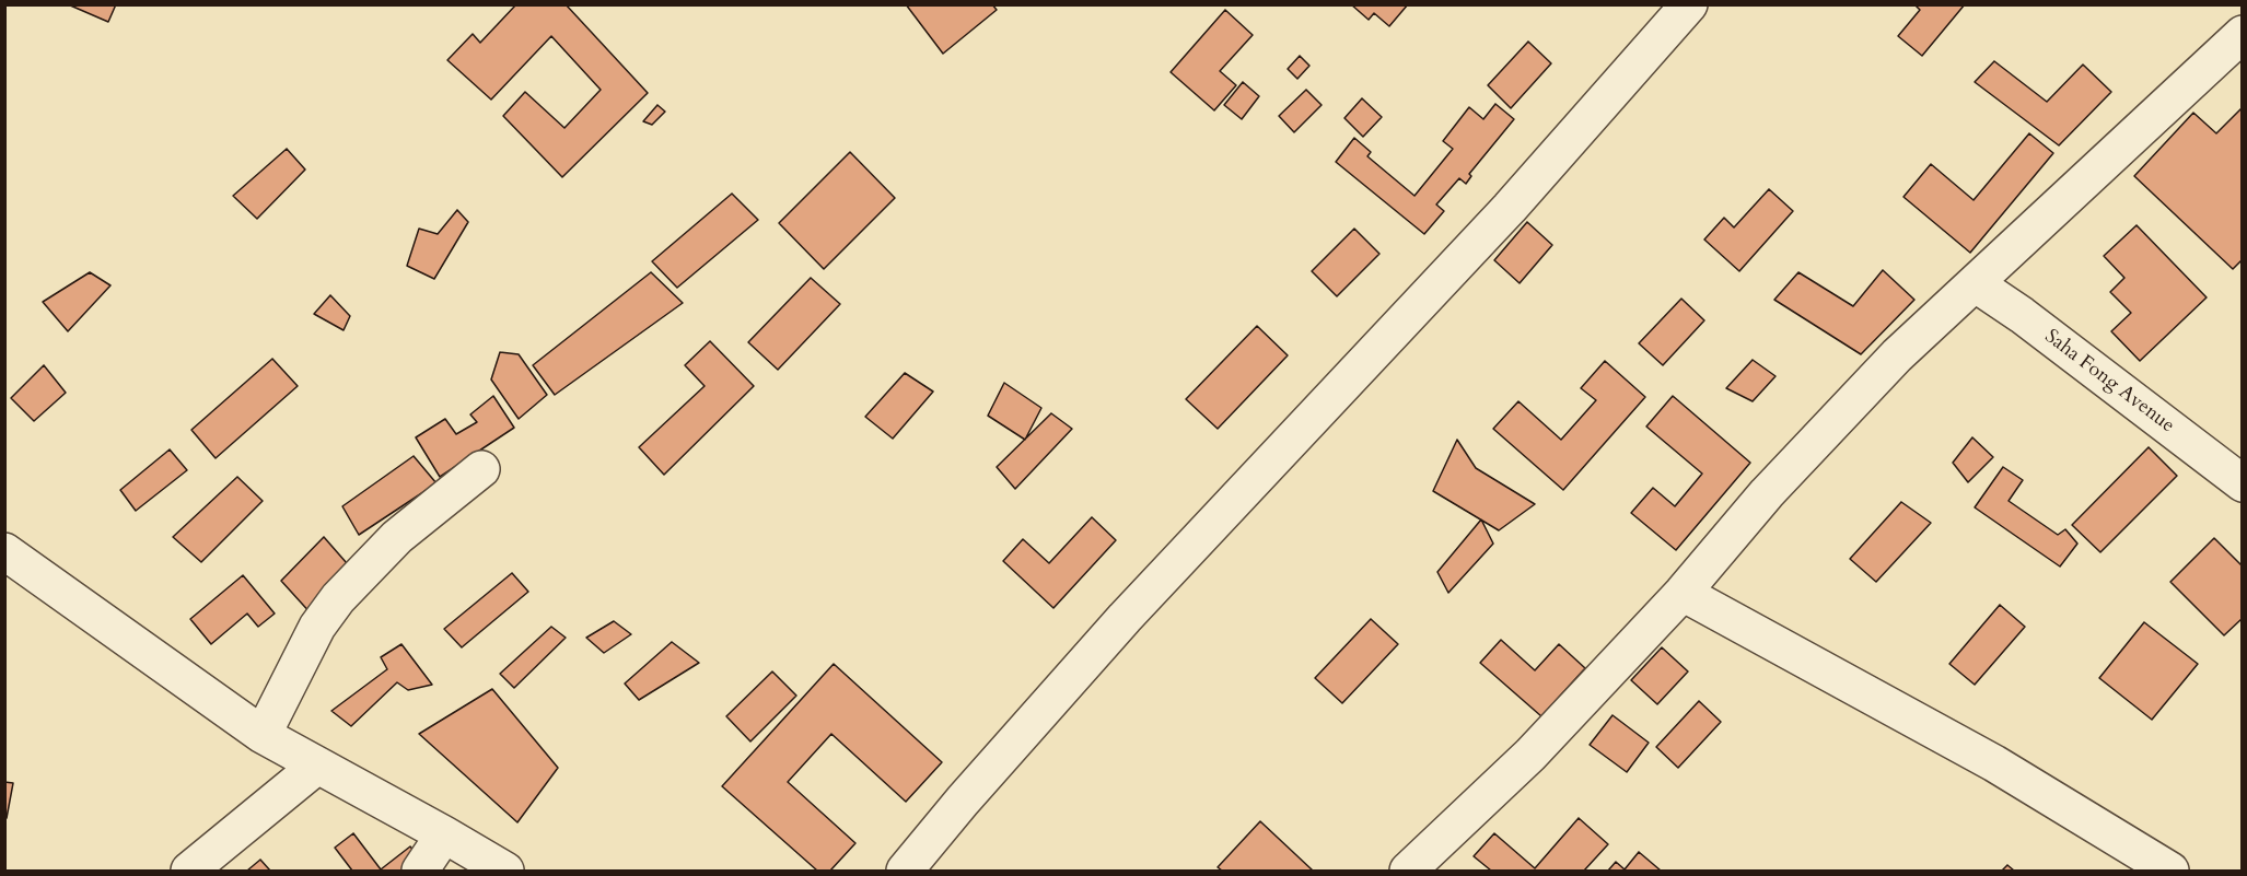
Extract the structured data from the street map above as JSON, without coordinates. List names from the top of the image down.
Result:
{
  "streets": {
    "street": ["Saha Fong Avenue"]
  }
}
